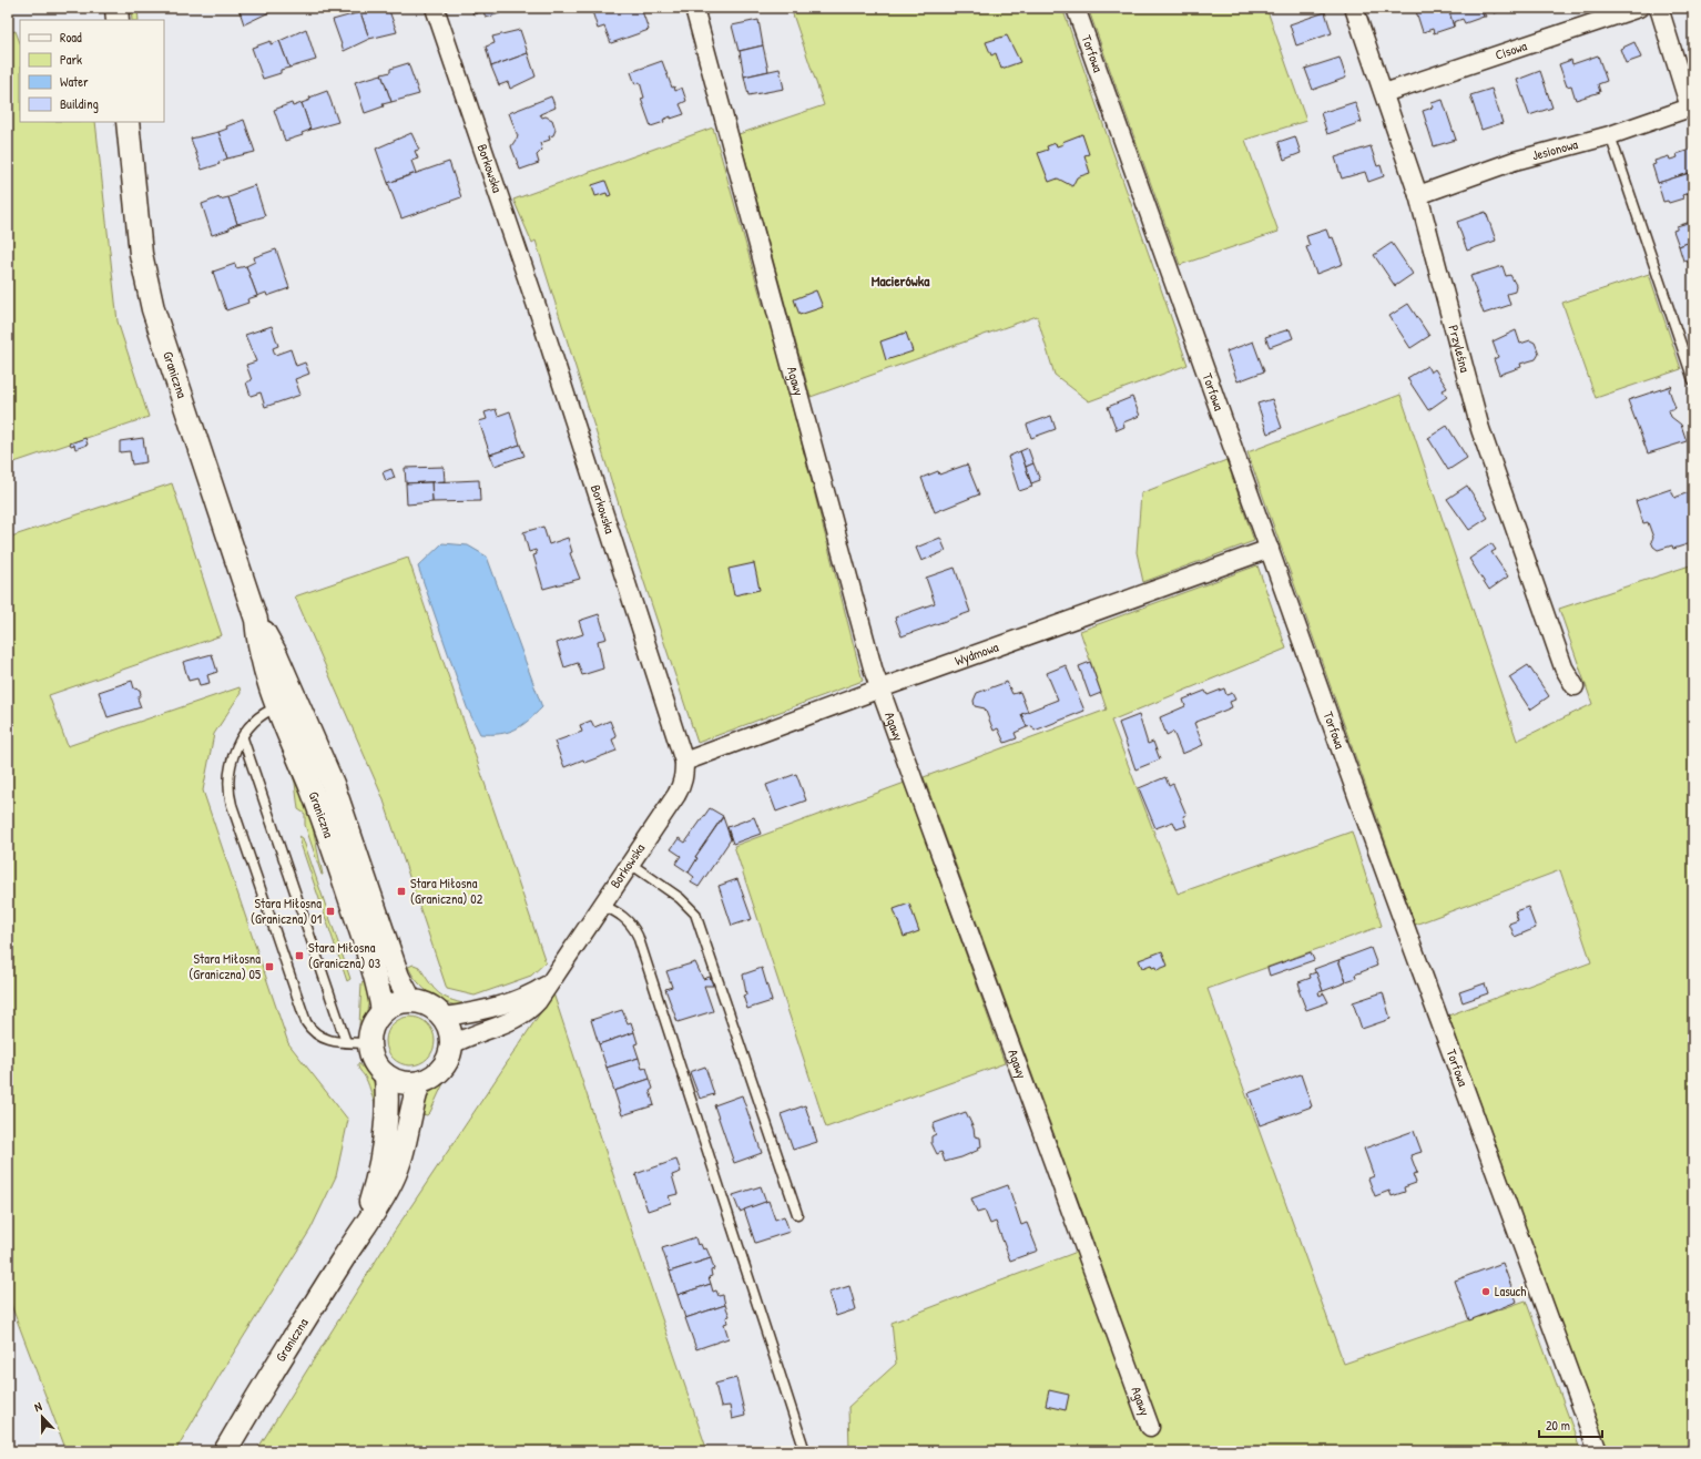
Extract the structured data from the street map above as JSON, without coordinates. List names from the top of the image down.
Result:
{
  "streets": {
    "street": [
      "Cisowa",
      "Torfowa",
      "Jesionowa",
      "Borkowska",
      "Przyleśna",
      "Graniczna",
      "Agawy",
      "Wydmowa"
    ]
  },
  "crossings": [
    ["Cisowa", "Przyleśna"],
    ["Torfowa", "Wydmowa"],
    ["Jesionowa", "Przyleśna"],
    ["Borkowska", "Graniczna"],
    ["Borkowska", "Wydmowa"],
    ["Agawy", "Wydmowa"]
  ],
  "districts": ["Macierówka"],
  "places": {
    "transit": [
      "Stara Miłosna (Graniczna) 02",
      "Stara Miłosna (Graniczna) 01",
      "Stara Miłosna (Graniczna) 03",
      "Stara Miłosna (Graniczna) 05"
    ],
    "other": ["Lasuch"]
  },
  "legend": [
    "Road",
    "Park",
    "Water",
    "Building"
  ],
  "scale_bar": "20 m",
  "north": "top"
}
